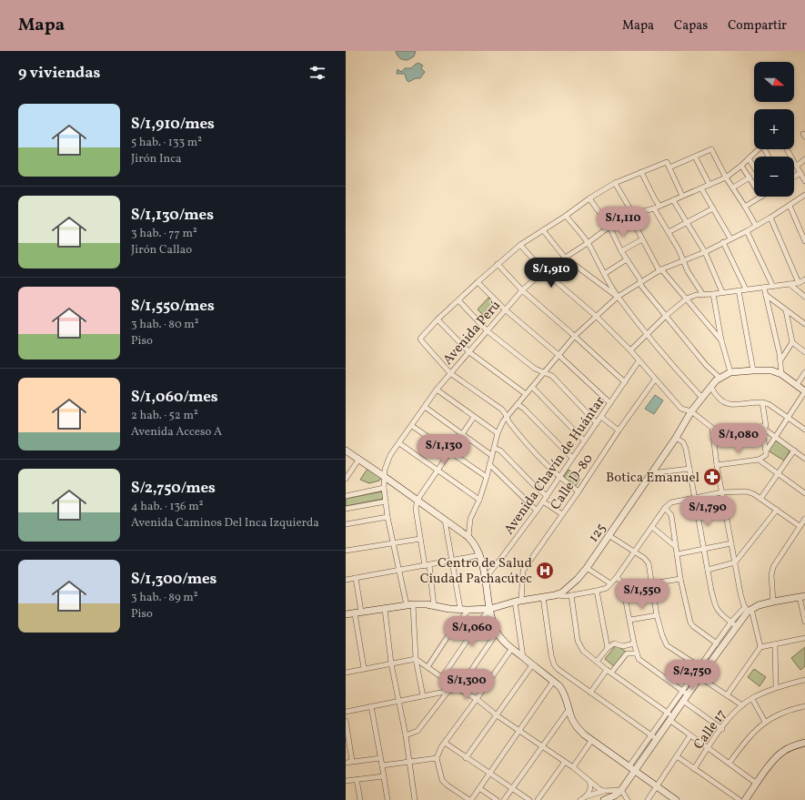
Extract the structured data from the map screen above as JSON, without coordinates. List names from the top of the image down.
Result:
{
  "streets": {
    "main road": ["125"],
    "street": [
      "Avenida Perú",
      "Avenida Chavín de Huántar",
      "Calle D-80",
      "Calle 17"
    ]
  },
  "crossings": [
    ["Avenida Perú", "125"],
    ["Calle D-80", "125"]
  ],
  "places": {
    "pharmacy": ["Botica Emanuel"],
    "hospital": ["Centro de Salud Ciudad Pachacútec"]
  },
  "north": "right",
  "page": {
    "header": "Mapa",
    "nav": ["Mapa", "Capas", "Compartir"],
    "heading": "9 viviendas",
    "map_buttons": ["+", "−"],
    "list": [
      {
        "name": "S/1,910/mes",
        "note": "5 hab. · 133 m² · Jirón Inca"
      },
      {
        "name": "S/1,130/mes",
        "note": "3 hab. · 77 m² · Jirón Callao"
      },
      {
        "name": "S/1,550/mes",
        "note": "3 hab. · 80 m² · Piso"
      },
      {
        "name": "S/1,060/mes",
        "note": "2 hab. · 52 m² · Avenida Acceso A"
      },
      {
        "name": "S/2,750/mes",
        "note": "4 hab. · 136 m² · Avenida Caminos Del Inca Izquierda"
      },
      {
        "name": "S/1,300/mes",
        "note": "3 hab. · 89 m² · Piso"
      }
    ],
    "price": [
      "S/1,110",
      "S/1,910",
      "S/1,080",
      "S/1,130",
      "S/1,790",
      "S/1,550",
      "S/1,060",
      "S/2,750",
      "S/1,300"
    ]
  }
}
